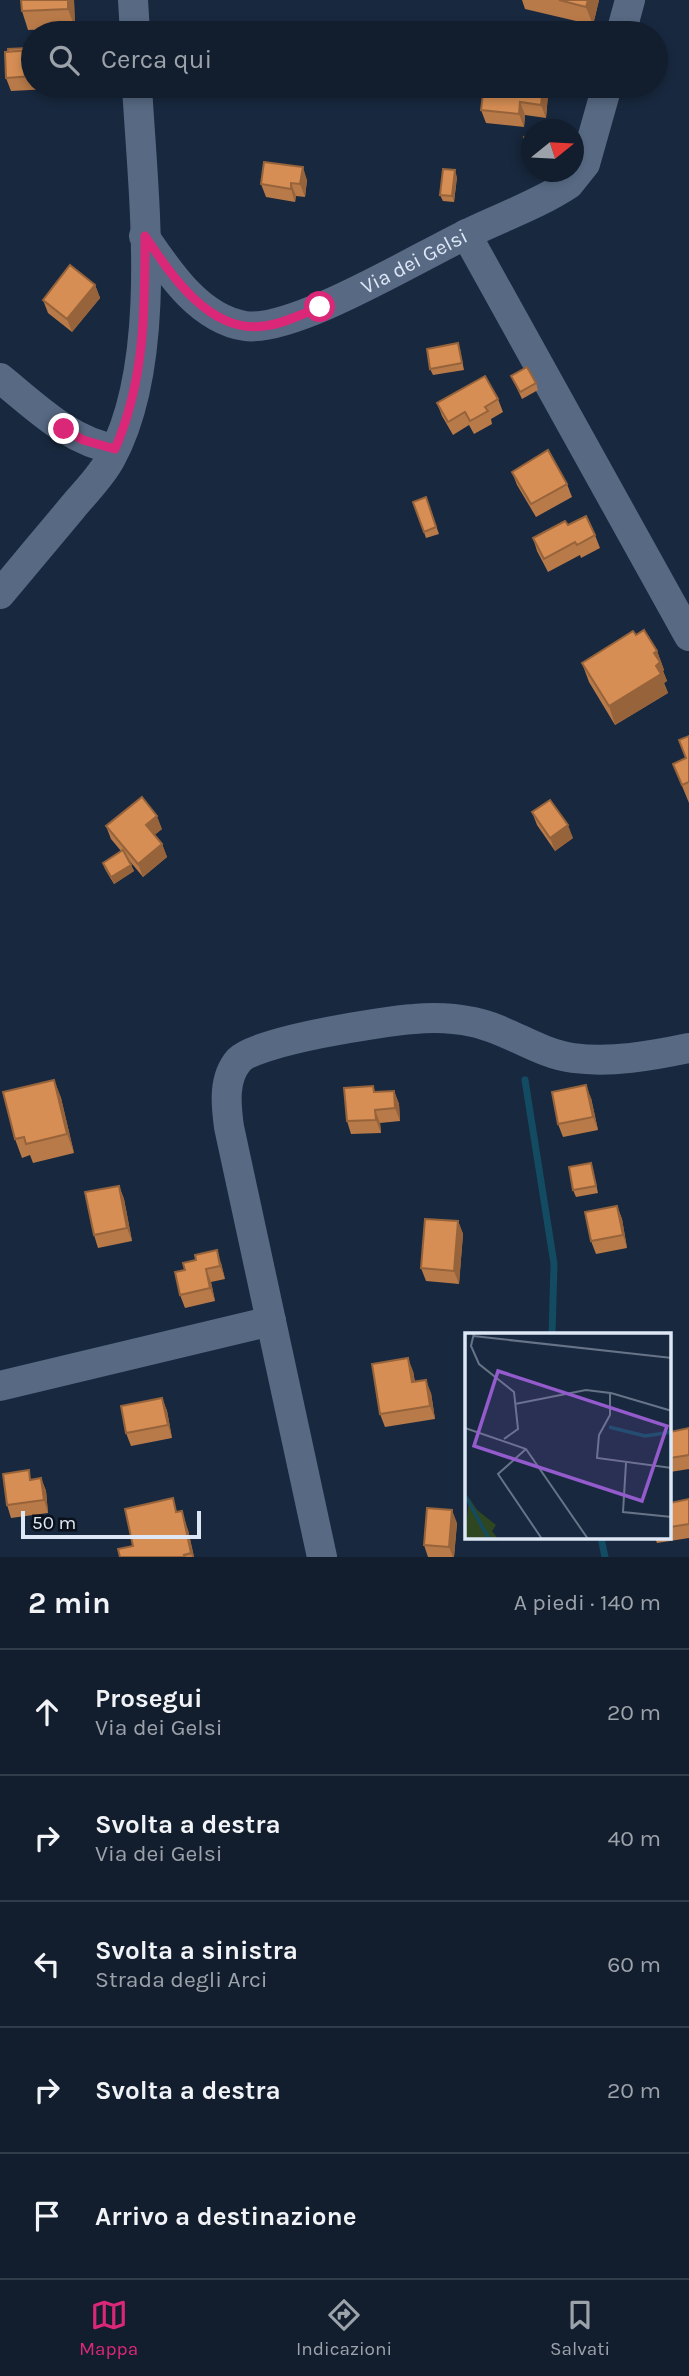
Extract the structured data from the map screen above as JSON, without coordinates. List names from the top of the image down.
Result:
{
  "streets": {
    "street": ["Via dei Gelsi"]
  },
  "scale_bar": "50 m",
  "north": "right",
  "page": {
    "search": "Cerca qui",
    "scale": "50 m",
    "heading": ["2 min", "A piedi · 140 m"],
    "list": [
      ["Prosegui", "Via dei Gelsi", "20 m"],
      ["Svolta a destra", "Via dei Gelsi", "40 m"],
      ["Svolta a sinistra", "Strada degli Arci", "60 m"],
      ["Svolta a destra", "20 m"],
      "Arrivo a destinazione"
    ],
    "nav": ["Mappa", "Indicazioni", "Salvati"]
  }
}
